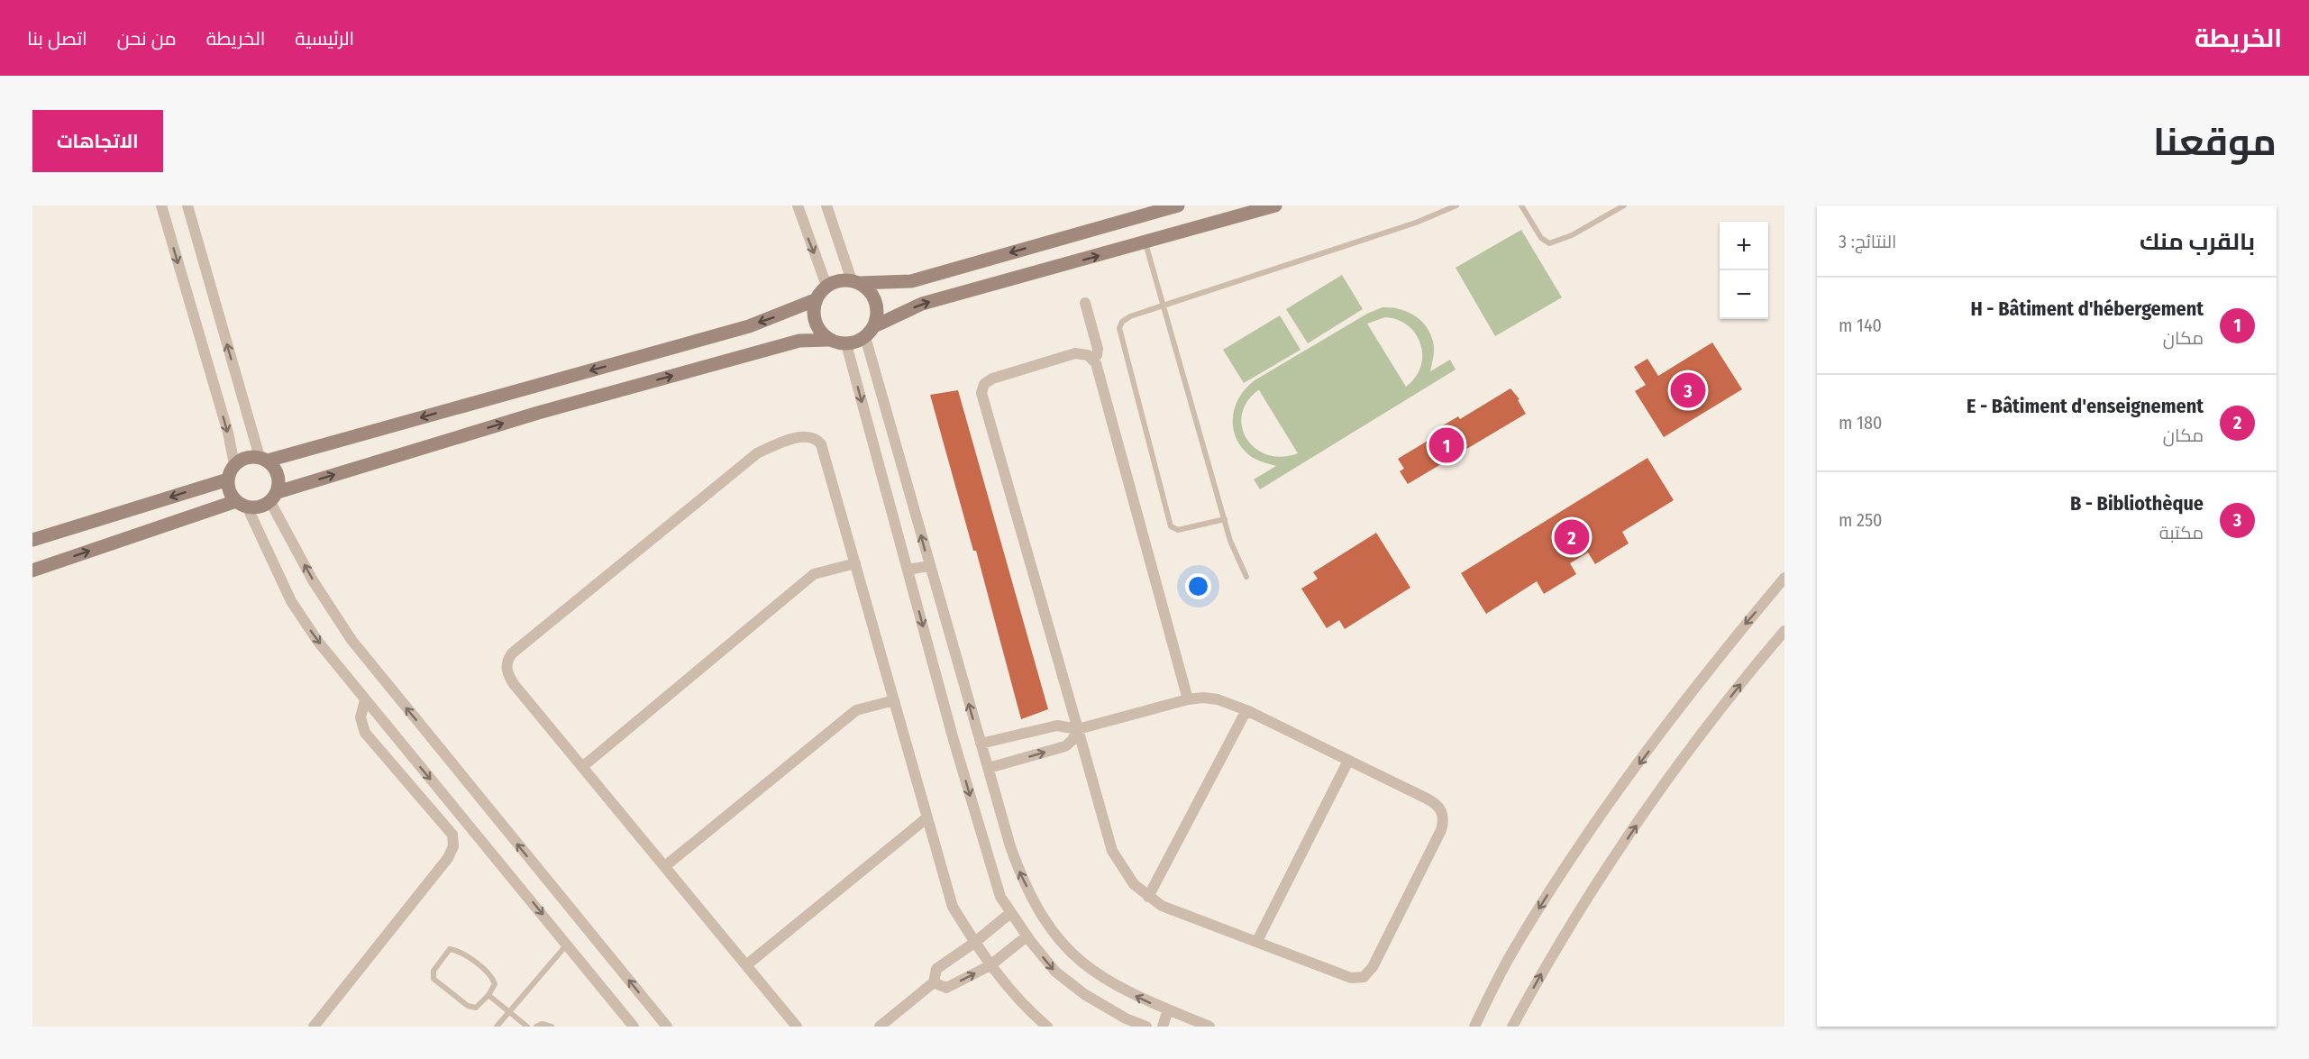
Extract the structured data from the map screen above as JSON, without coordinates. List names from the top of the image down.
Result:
{
  "page": {
    "header": "الخريطة",
    "nav": [
      "الرئيسية",
      "الخريطة",
      "من نحن",
      "اتصل بنا"
    ],
    "title": "موقعنا",
    "buttons": "الاتجاهات",
    "heading": ["بالقرب منك", "النتائج: 3"],
    "map_buttons": ["+", "−"],
    "list": [
      {
        "mark": "1",
        "name": "H - Bâtiment d'hébergement",
        "note": "مكان",
        "value": "140 m"
      },
      {
        "mark": "2",
        "name": "E - Bâtiment d'enseignement",
        "note": "مكان",
        "value": "180 m"
      },
      {
        "mark": "3",
        "name": "B - Bibliothèque",
        "note": "مكتبة",
        "value": "250 m"
      }
    ],
    "pins": ["3", "1", "2"]
  }
}
